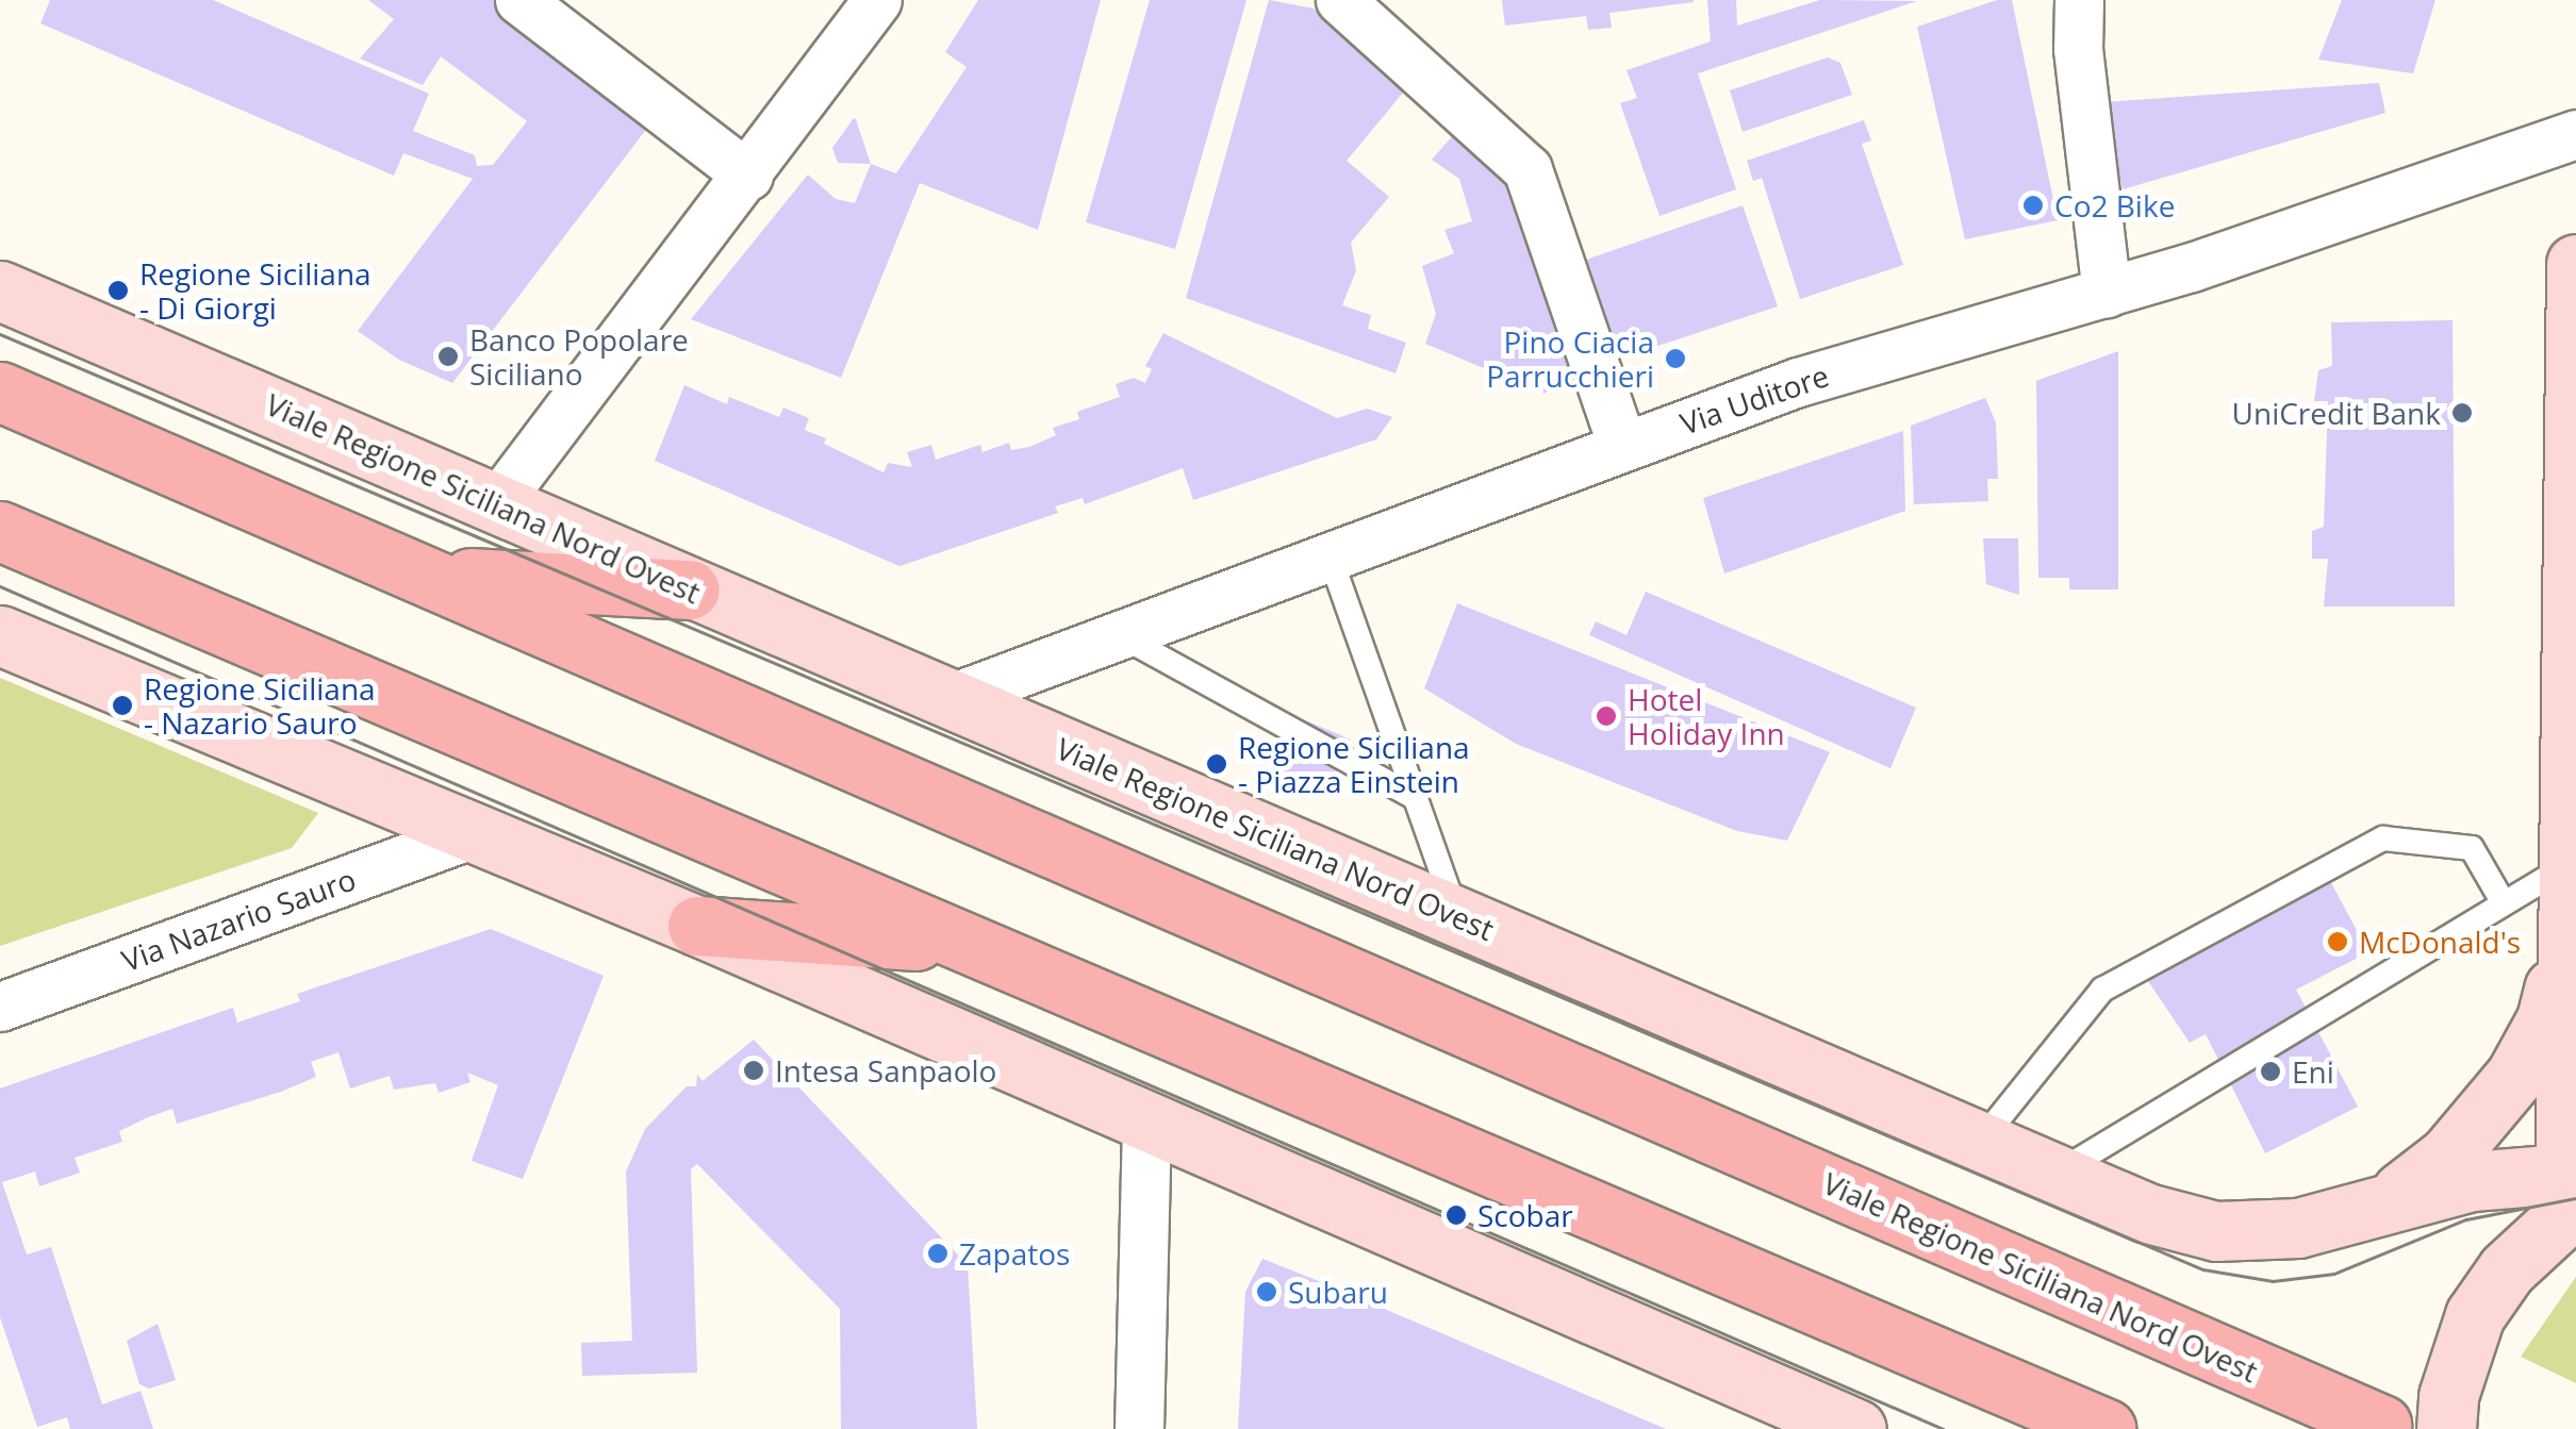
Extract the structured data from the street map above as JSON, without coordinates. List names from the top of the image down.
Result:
{
  "streets": {
    "main road": ["Viale Regione Siciliana Nord Ovest"],
    "street": ["Via Uditore", "Via Nazario Sauro"]
  },
  "crossings": [
    ["Via Uditore", "Viale Regione Siciliana Nord Ovest"]
  ],
  "places": [
    "Co2 Bike",
    "Regione Siciliana - Di Giorgi",
    "Banco Popolare Siciliano",
    "Pino Ciacia Parrucchieri",
    "UniCredit Bank",
    "Regione Siciliana - Nazario Sauro",
    "Hotel Holiday Inn",
    "Regione Siciliana - Piazza Einstein",
    "McDonald's",
    "Intesa Sanpaolo",
    "Eni",
    "Scobar",
    "Zapatos",
    "Subaru"
  ]
}
